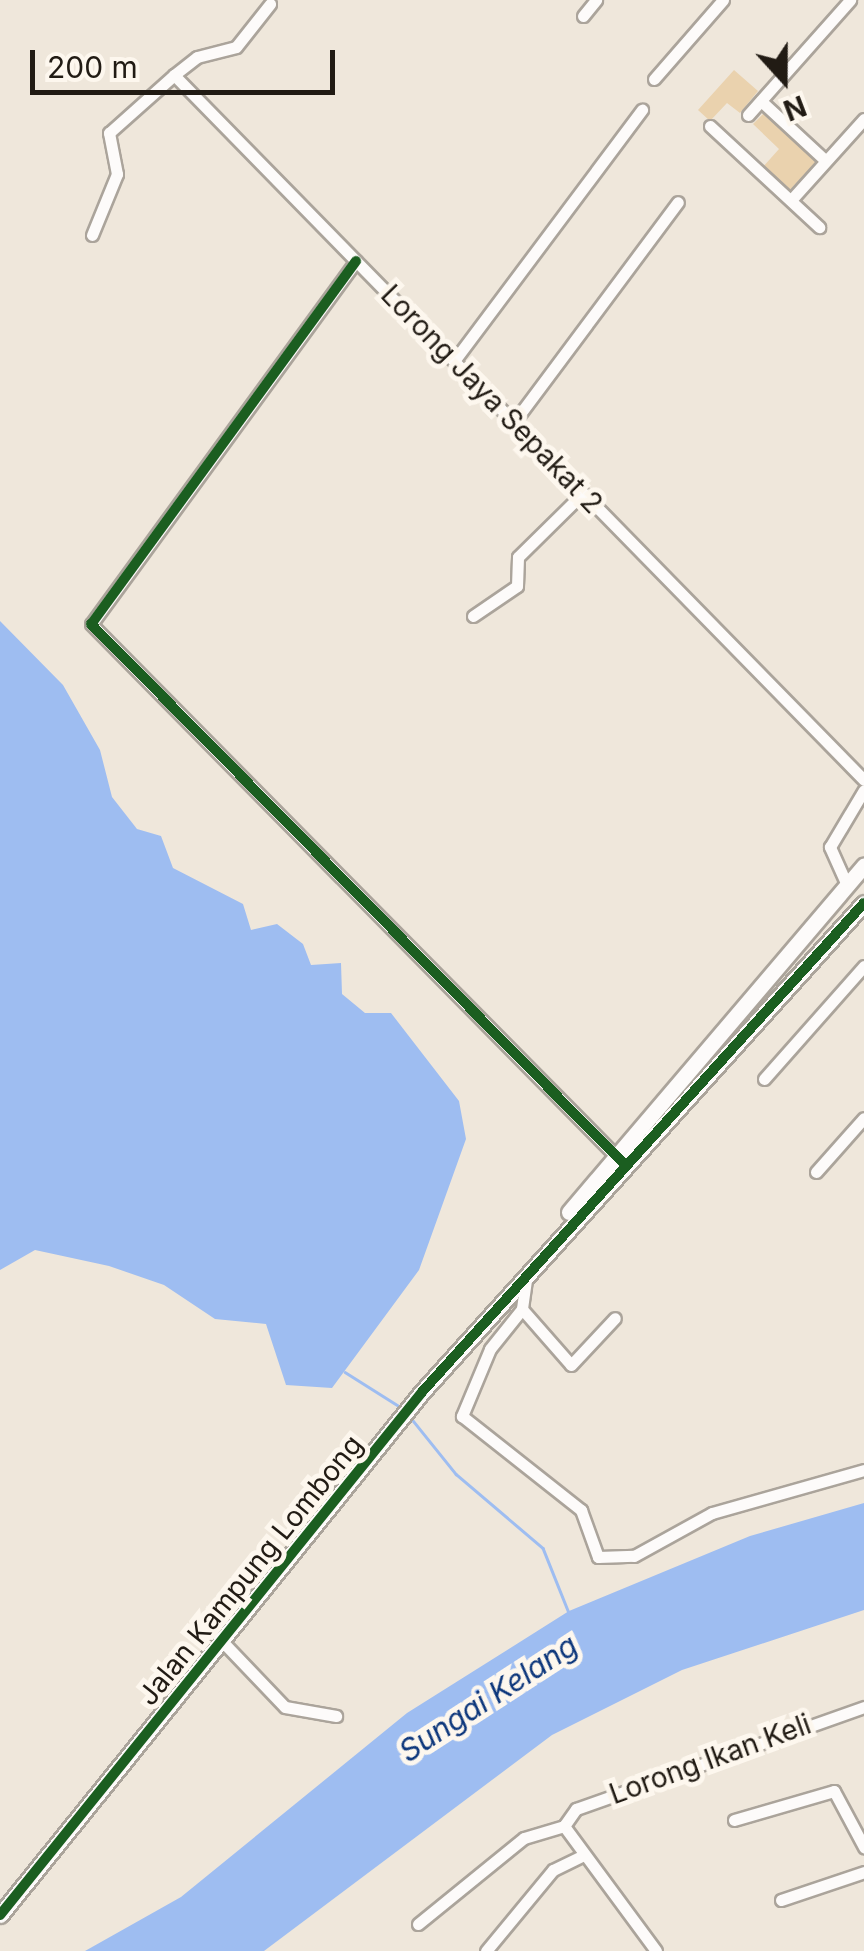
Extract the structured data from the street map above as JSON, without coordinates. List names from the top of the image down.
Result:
{
  "streets": {
    "street": ["Lorong Jaya Sepakat 2", "Jalan Kampung Lombong", "Lorong Ikan Keli"]
  },
  "water": ["Sungai Kelang"],
  "scale_bar": "200 m",
  "north": "bottom"
}
